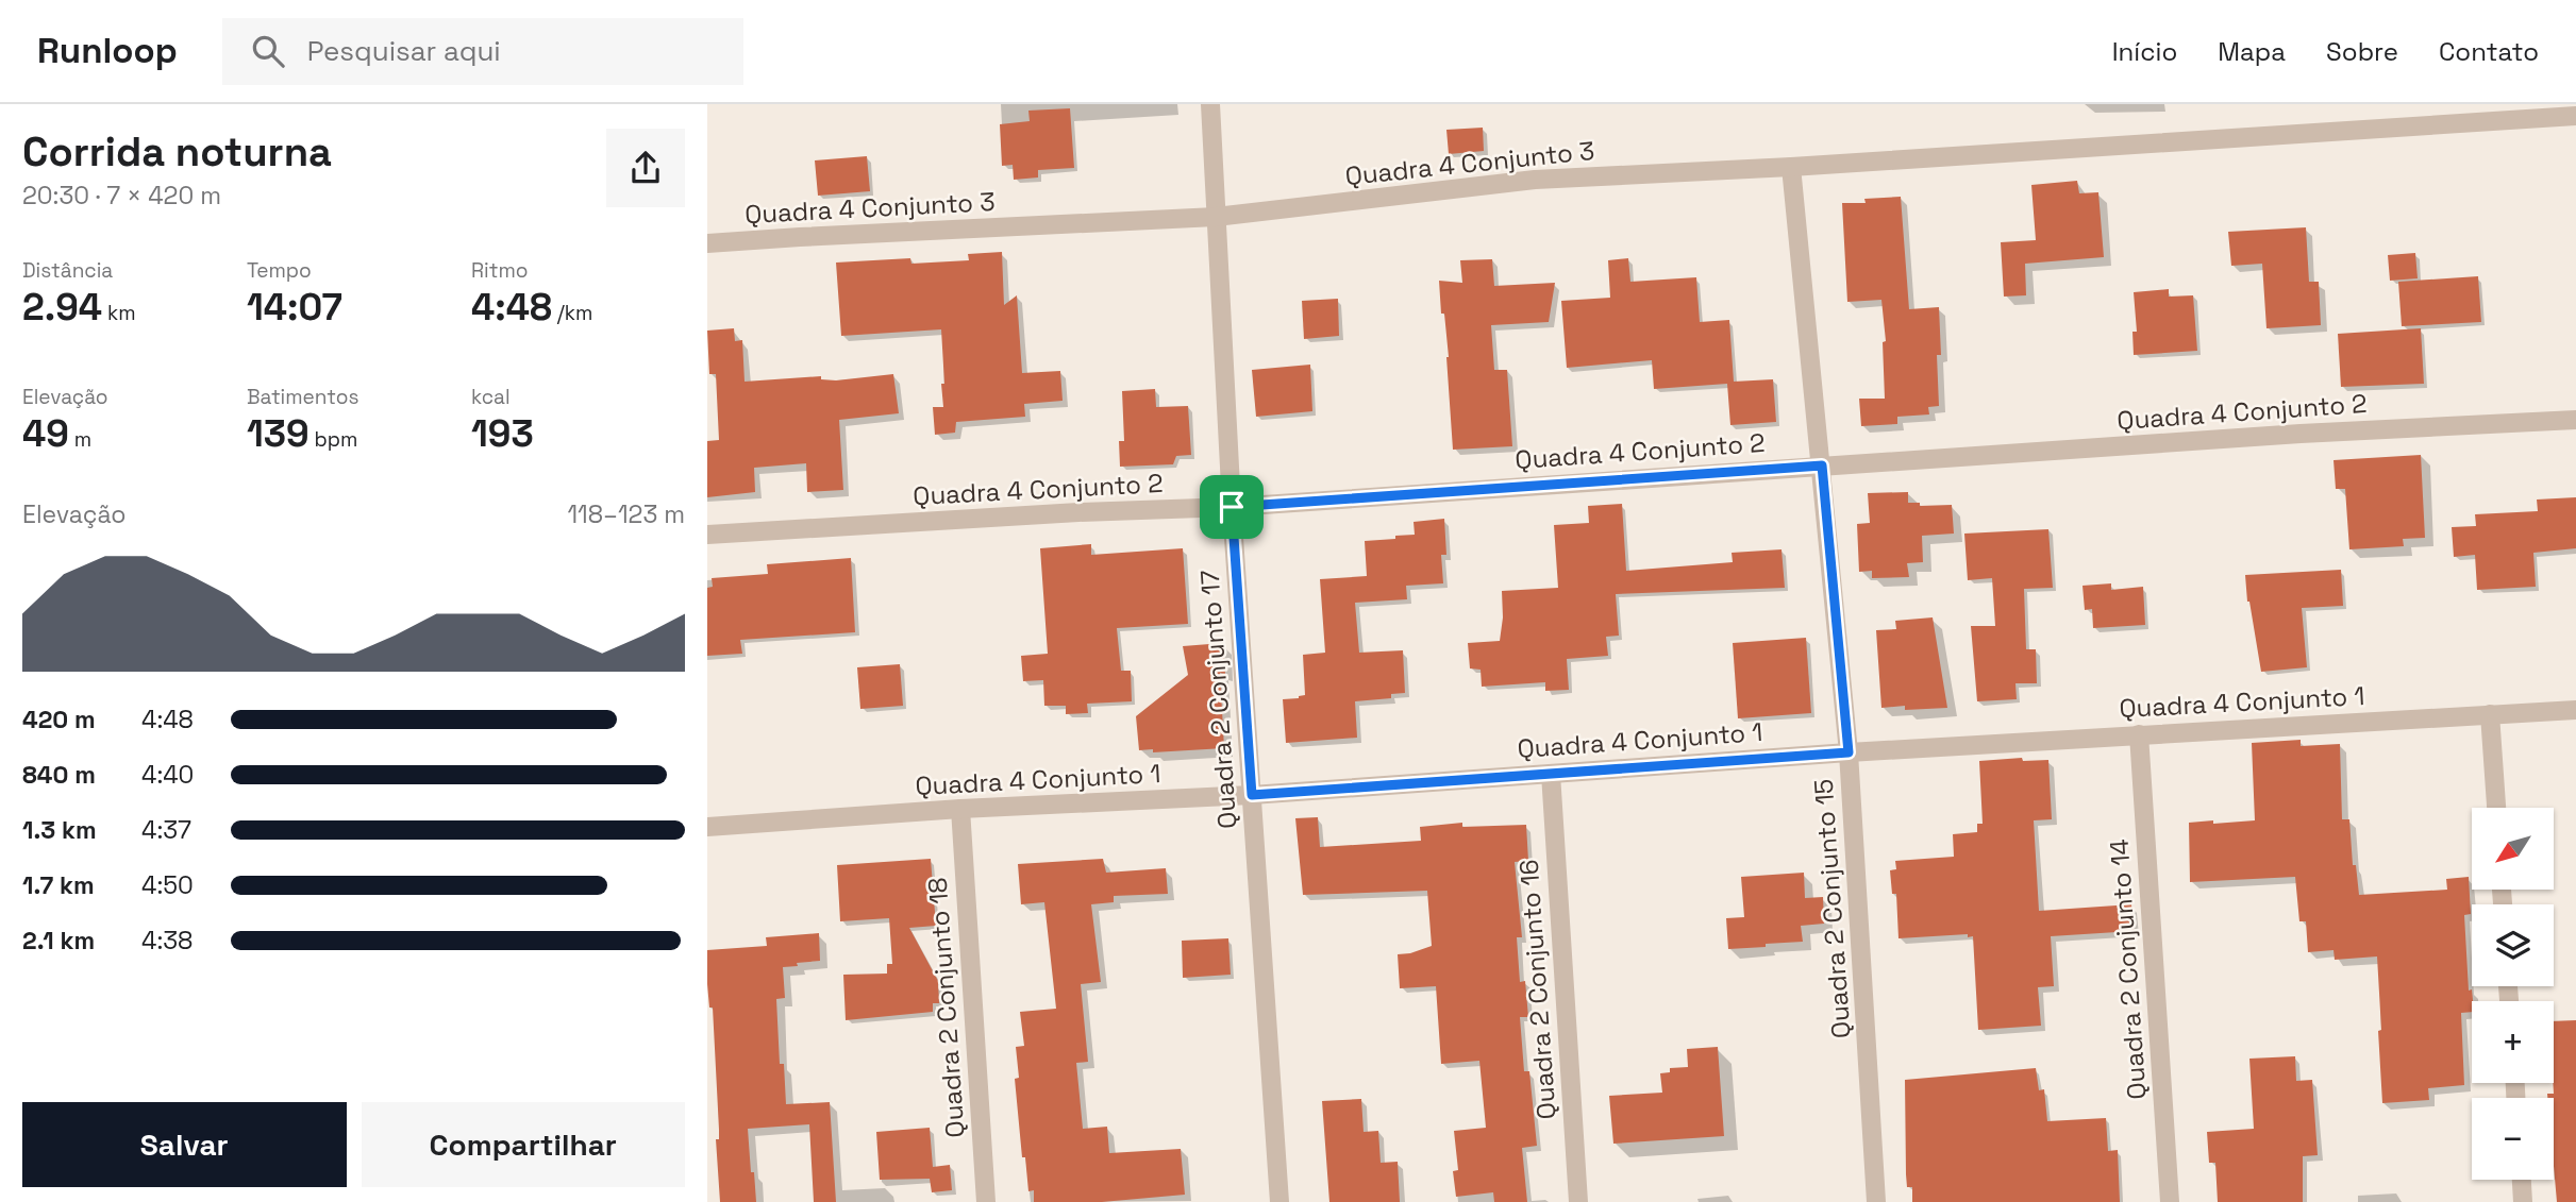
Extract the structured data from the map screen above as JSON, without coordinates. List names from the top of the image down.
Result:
{
  "streets": {
    "street": [
      "Quadra 4 Conjunto 3",
      "Quadra 4 Conjunto 2",
      "Quadra 2 Conjunto 17",
      "Quadra 4 Conjunto 1",
      "Quadra 2 Conjunto 15",
      "Quadra 2 Conjunto 14",
      "Quadra 2 Conjunto 16",
      "Quadra 2 Conjunto 18"
    ]
  },
  "crossings": [
    ["Quadra 4 Conjunto 3", "Quadra 2 Conjunto 17"],
    ["Quadra 4 Conjunto 3", "Quadra 2 Conjunto 15"],
    ["Quadra 4 Conjunto 2", "Quadra 2 Conjunto 17"],
    ["Quadra 4 Conjunto 2", "Quadra 2 Conjunto 15"],
    ["Quadra 2 Conjunto 17", "Quadra 4 Conjunto 1"],
    ["Quadra 4 Conjunto 1", "Quadra 2 Conjunto 15"],
    ["Quadra 4 Conjunto 1", "Quadra 2 Conjunto 14"],
    ["Quadra 4 Conjunto 1", "Quadra 2 Conjunto 16"],
    ["Quadra 4 Conjunto 1", "Quadra 2 Conjunto 18"]
  ],
  "north": "bottom left",
  "page": {
    "header": "Runloop",
    "search": "Pesquisar aqui",
    "nav": [
      "Início",
      "Mapa",
      "Sobre",
      "Contato"
    ],
    "heading": ["Corrida noturna", "20:30 · 7 × 420 m"],
    "stats": [
      ["Distância", "2.94 km"],
      ["Tempo", "14:07"],
      ["Ritmo", "4:48 /km"],
      ["Elevação", "49 m"],
      ["Batimentos", "139 bpm"],
      ["kcal", "193"]
    ],
    "chart": ["Elevação", "118–123 m"],
    "list": [
      {
        "name": "420 m",
        "note": "4:48"
      },
      {
        "name": "840 m",
        "note": "4:40"
      },
      {
        "name": "1.3 km",
        "note": "4:37"
      },
      {
        "name": "1.7 km",
        "note": "4:50"
      },
      {
        "name": "2.1 km",
        "note": "4:38"
      }
    ],
    "map_buttons": ["+", "−"],
    "buttons": ["Salvar", "Compartilhar"]
  }
}
